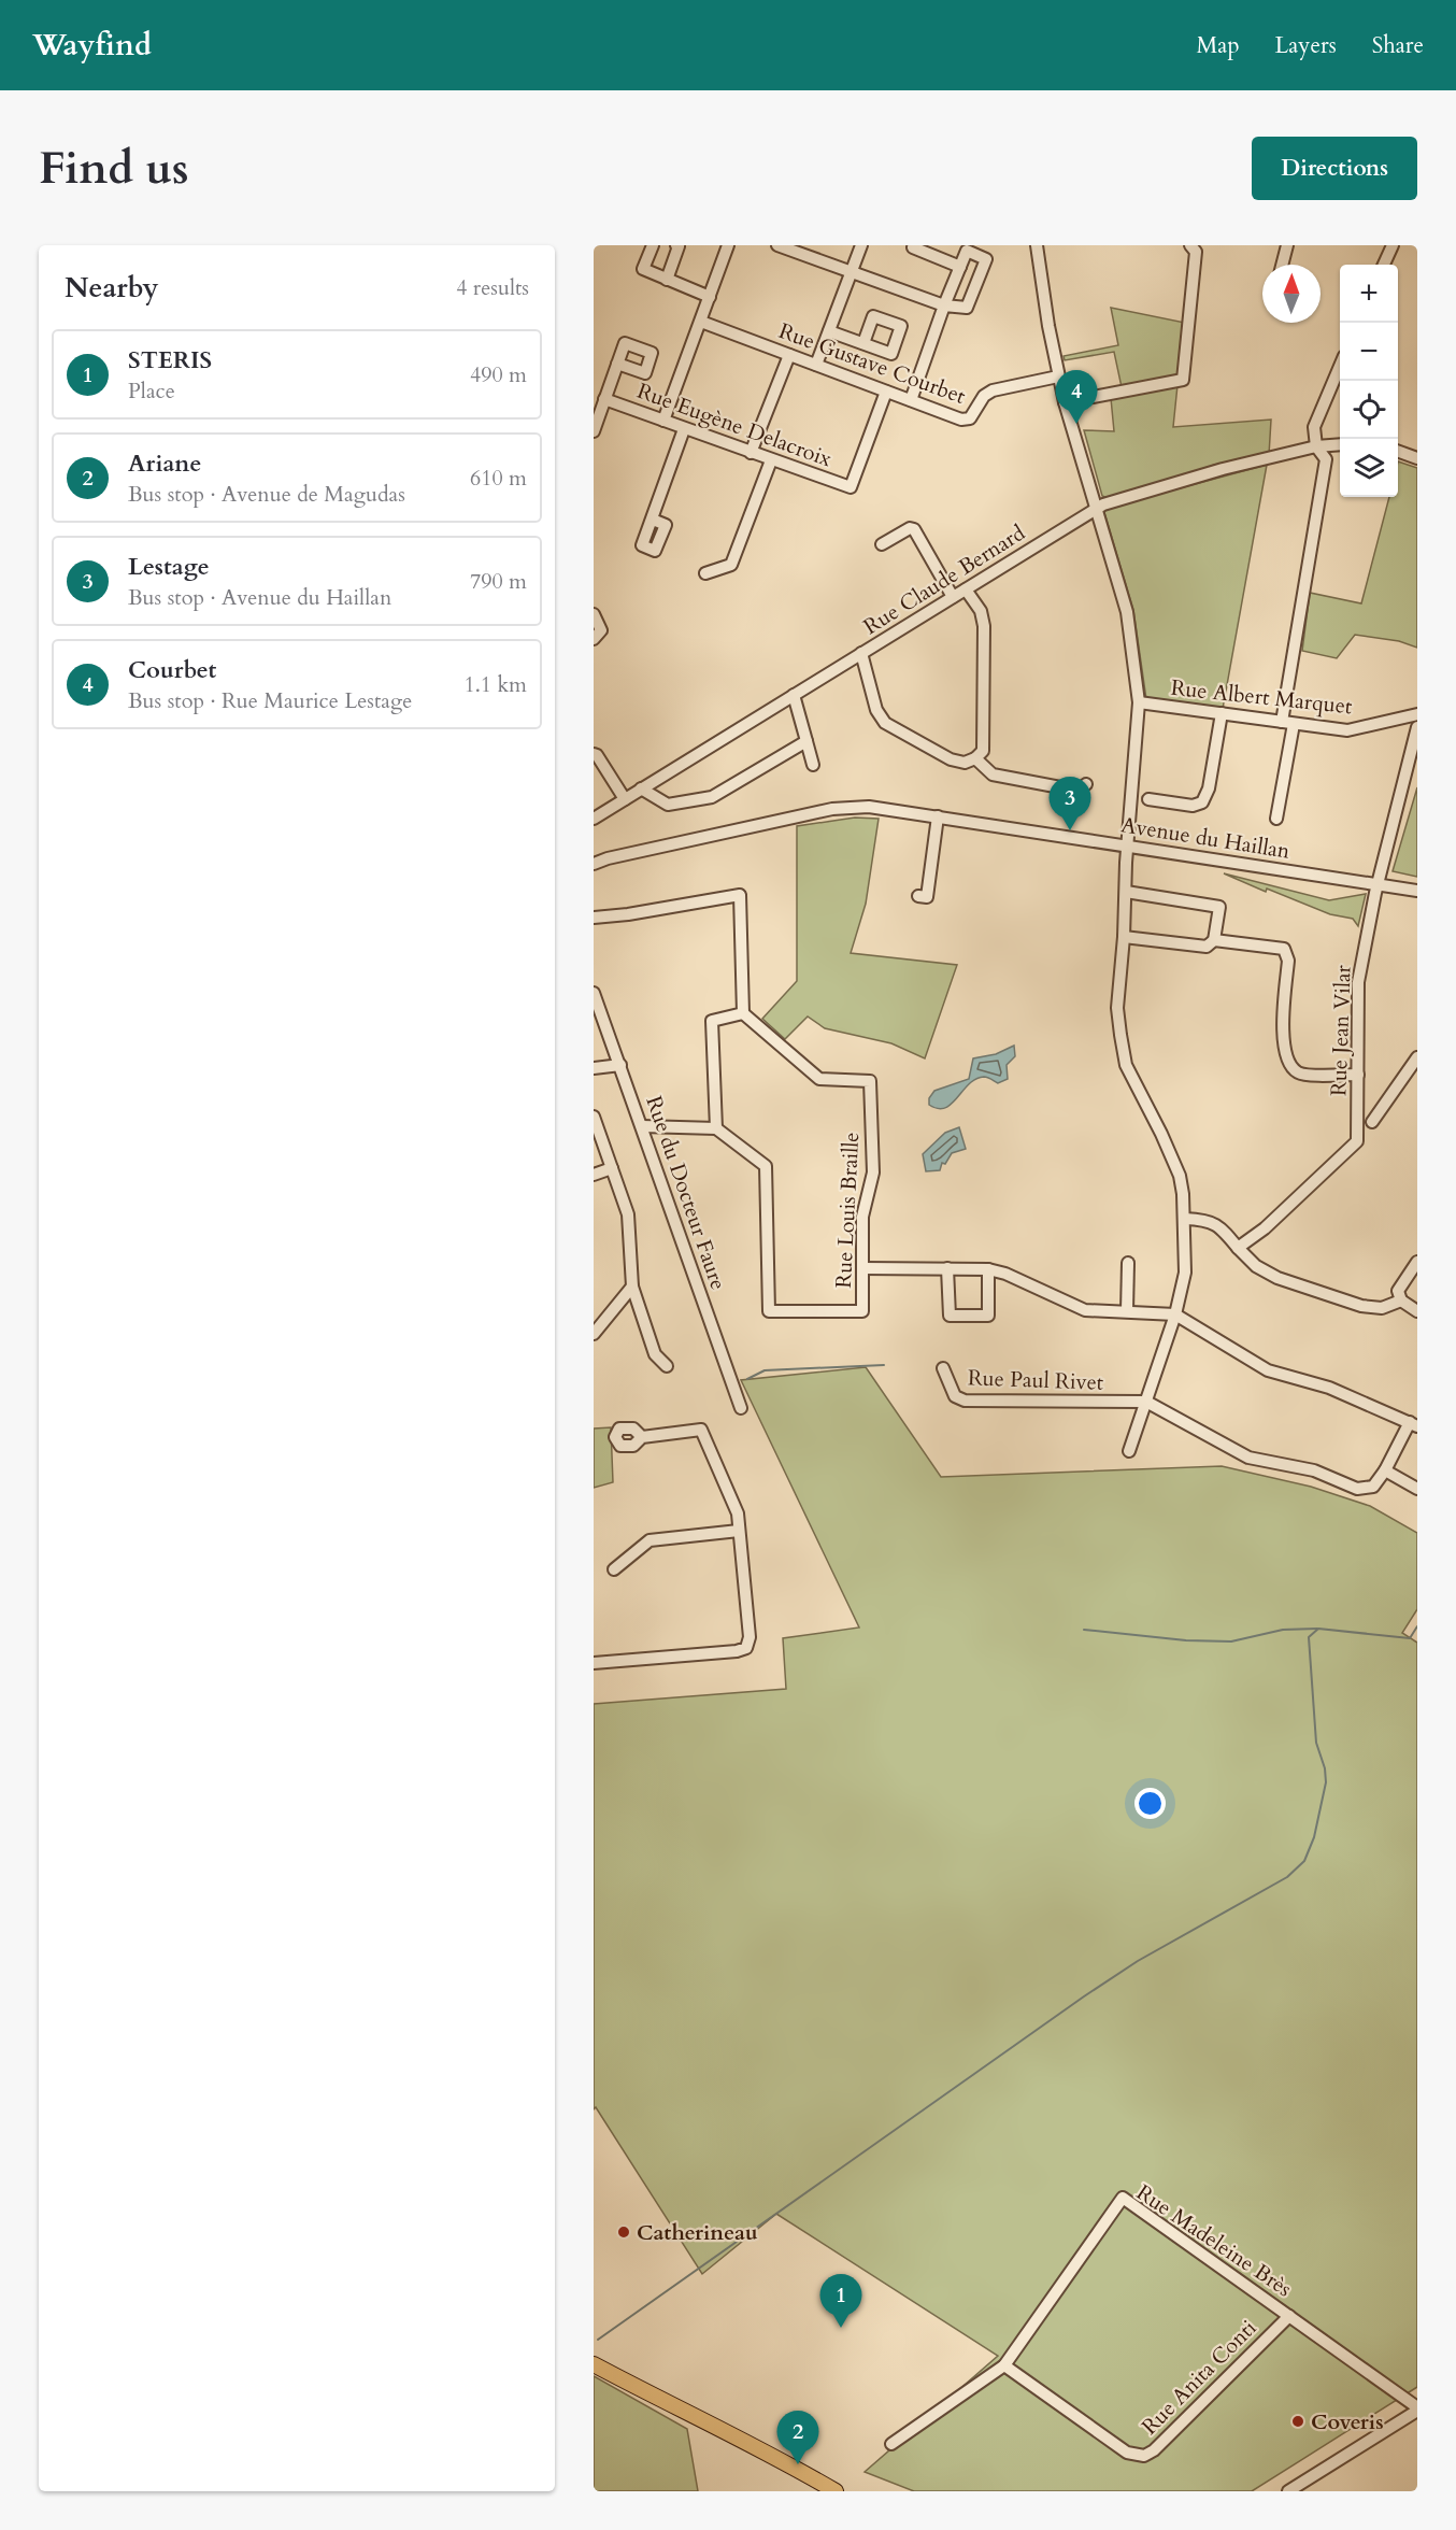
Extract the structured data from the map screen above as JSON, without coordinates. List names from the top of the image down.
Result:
{
  "streets": {
    "street": [
      "Rue Gustave Courbet",
      "Rue Eugène Delacroix",
      "Rue Claude Bernard",
      "Rue Albert Marquet",
      "Avenue du Haillan",
      "Rue Jean Vilar",
      "Rue du Docteur Faure",
      "Rue Louis Braille",
      "Rue Paul Rivet",
      "Rue Madeleine Brès",
      "Rue Anita Conti"
    ]
  },
  "crossings": [
    ["Rue Gustave Courbet", "Rue Eugène Delacroix"],
    ["Avenue du Haillan", "Rue Jean Vilar"],
    ["Rue Madeleine Brès", "Rue Anita Conti"]
  ],
  "places": ["Catherineau", "Coveris"],
  "north": "top",
  "page": {
    "header": "Wayfind",
    "nav": ["Map", "Layers", "Share"],
    "buttons": "Directions",
    "title": "Find us",
    "heading": ["Nearby", "4 results"],
    "map_buttons": ["+", "−"],
    "list": [
      {
        "mark": "1",
        "name": "STERIS",
        "note": "Place",
        "value": "490 m"
      },
      {
        "mark": "2",
        "name": "Ariane",
        "note": "Bus stop · Avenue de Magudas",
        "value": "610 m"
      },
      {
        "mark": "3",
        "name": "Lestage",
        "note": "Bus stop · Avenue du Haillan",
        "value": "790 m"
      },
      {
        "mark": "4",
        "name": "Courbet",
        "note": "Bus stop · Rue Maurice Lestage",
        "value": "1.1 km"
      }
    ],
    "pins": [
      "4",
      "3",
      "1",
      "2"
    ]
  }
}
